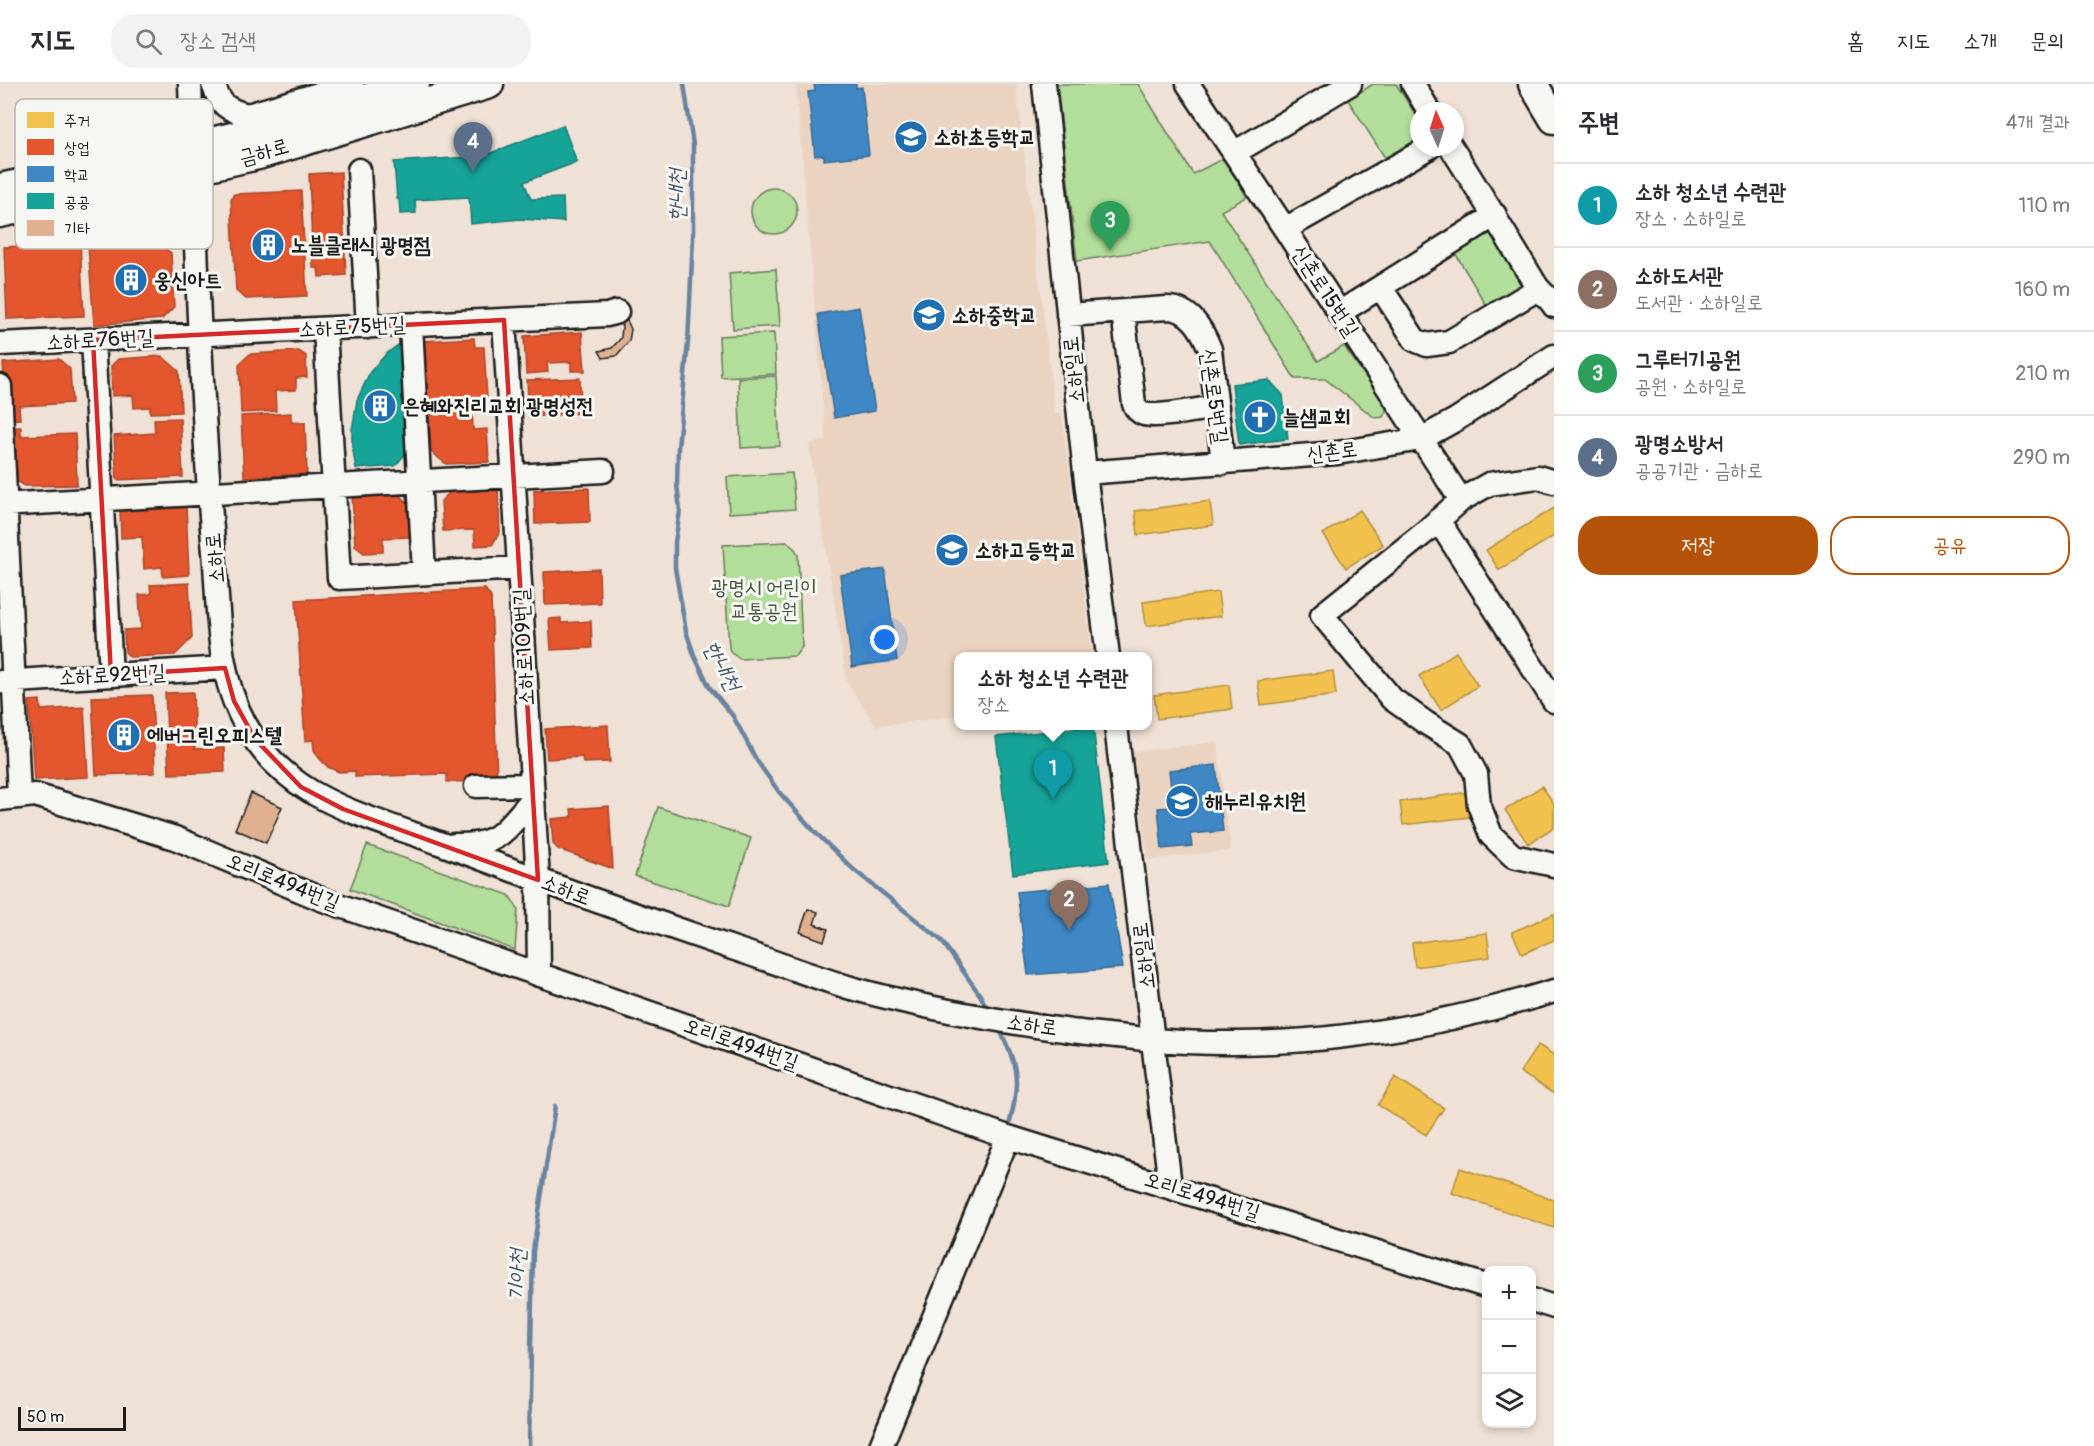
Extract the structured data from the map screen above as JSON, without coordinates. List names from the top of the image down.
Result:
{
  "streets": {
    "main road": ["금하로"],
    "street": [
      "신촌로15번길",
      "소하로75번길",
      "소하로76번길",
      "소하일로",
      "신촌로5번길",
      "신촌로",
      "소하로",
      "소하로109번길",
      "소하로92번길",
      "오리로494번길"
    ]
  },
  "crossings": [
    ["신촌로15번길", "신촌로"],
    ["소하로75번길", "소하로76번길"],
    ["소하로75번길", "소하로"],
    ["소하로75번길", "소하로109번길"],
    ["소하로76번길", "소하로"],
    ["소하일로", "신촌로5번길"],
    ["소하일로", "신촌로"],
    ["소하일로", "소하로"],
    ["소하일로", "오리로494번길"],
    ["신촌로5번길", "신촌로"],
    ["소하로", "소하로109번길"],
    ["소하로", "소하로92번길"],
    ["소하로109번길", "오리로494번길"]
  ],
  "water": ["한내천", "기아천"],
  "parks": ["광명시 어린이 교통공원"],
  "places": {
    "school or university": [
      "소하초등학교",
      "소하중학교",
      "소하고등학교",
      "해누리유치원"
    ],
    "building": [
      "노블클래식 광명점",
      "웅신아트",
      "은혜와진리교회 광명성전",
      "에버그린오피스텔"
    ],
    "church": ["늘샘교회"]
  },
  "legend": [
    "주거",
    "상업",
    "학교",
    "공공",
    "기타"
  ],
  "scale_bar": "50 m",
  "north": "top",
  "page": {
    "header": "지도",
    "search": "장소 검색",
    "nav": [
      "홈",
      "지도",
      "소개",
      "문의"
    ],
    "heading": ["주변", "4개 결과"],
    "pins": [
      "4",
      "3",
      "1",
      "2"
    ],
    "list": [
      {
        "mark": "1",
        "name": "소하 청소년 수련관",
        "note": "장소 · 소하일로",
        "value": "110 m"
      },
      {
        "mark": "2",
        "name": "소하도서관",
        "note": "도서관 · 소하일로",
        "value": "160 m"
      },
      {
        "mark": "3",
        "name": "그루터기공원",
        "note": "공원 · 소하일로",
        "value": "210 m"
      },
      {
        "mark": "4",
        "name": "광명소방서",
        "note": "공공기관 · 금하로",
        "value": "290 m"
      }
    ],
    "buttons": ["저장", "공유"],
    "popup": ["소하 청소년 수련관", "장소"],
    "map_buttons": ["+", "−"],
    "scale": "50 m"
  }
}
